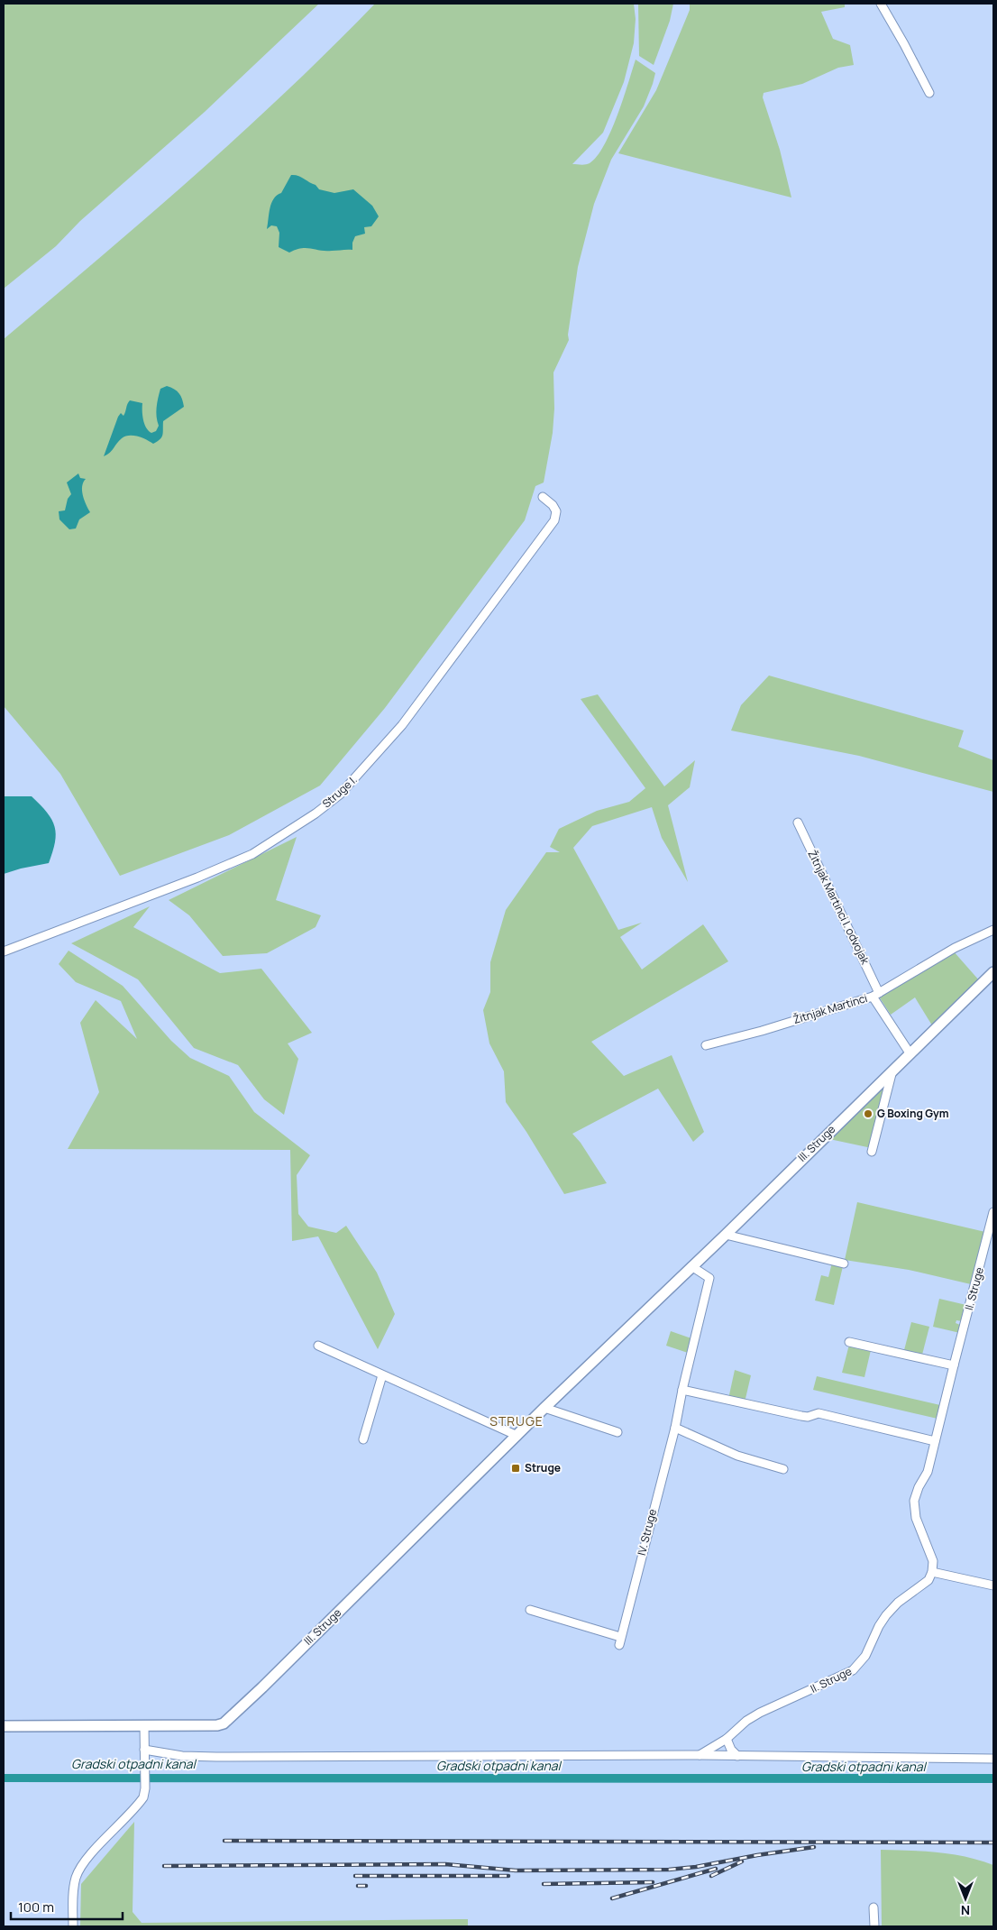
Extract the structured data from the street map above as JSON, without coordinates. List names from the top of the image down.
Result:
{
  "streets": {
    "street": [
      "Struge I.",
      "Žitnjak Martinci I. odvojak",
      "Žitnjak Martinci",
      "III. Struge",
      "II. Struge",
      "IV. Struge"
    ]
  },
  "crossings": [
    ["Žitnjak Martinci I. odvojak", "Žitnjak Martinci"],
    ["III. Struge", "IV. Struge"]
  ],
  "districts": ["STRUGE"],
  "water": ["Gradski otpadni kanal"],
  "places": {
    "other": ["G Boxing Gym"],
    "transit": ["Struge"]
  },
  "scale_bar": "100 m",
  "north": "bottom"
}
